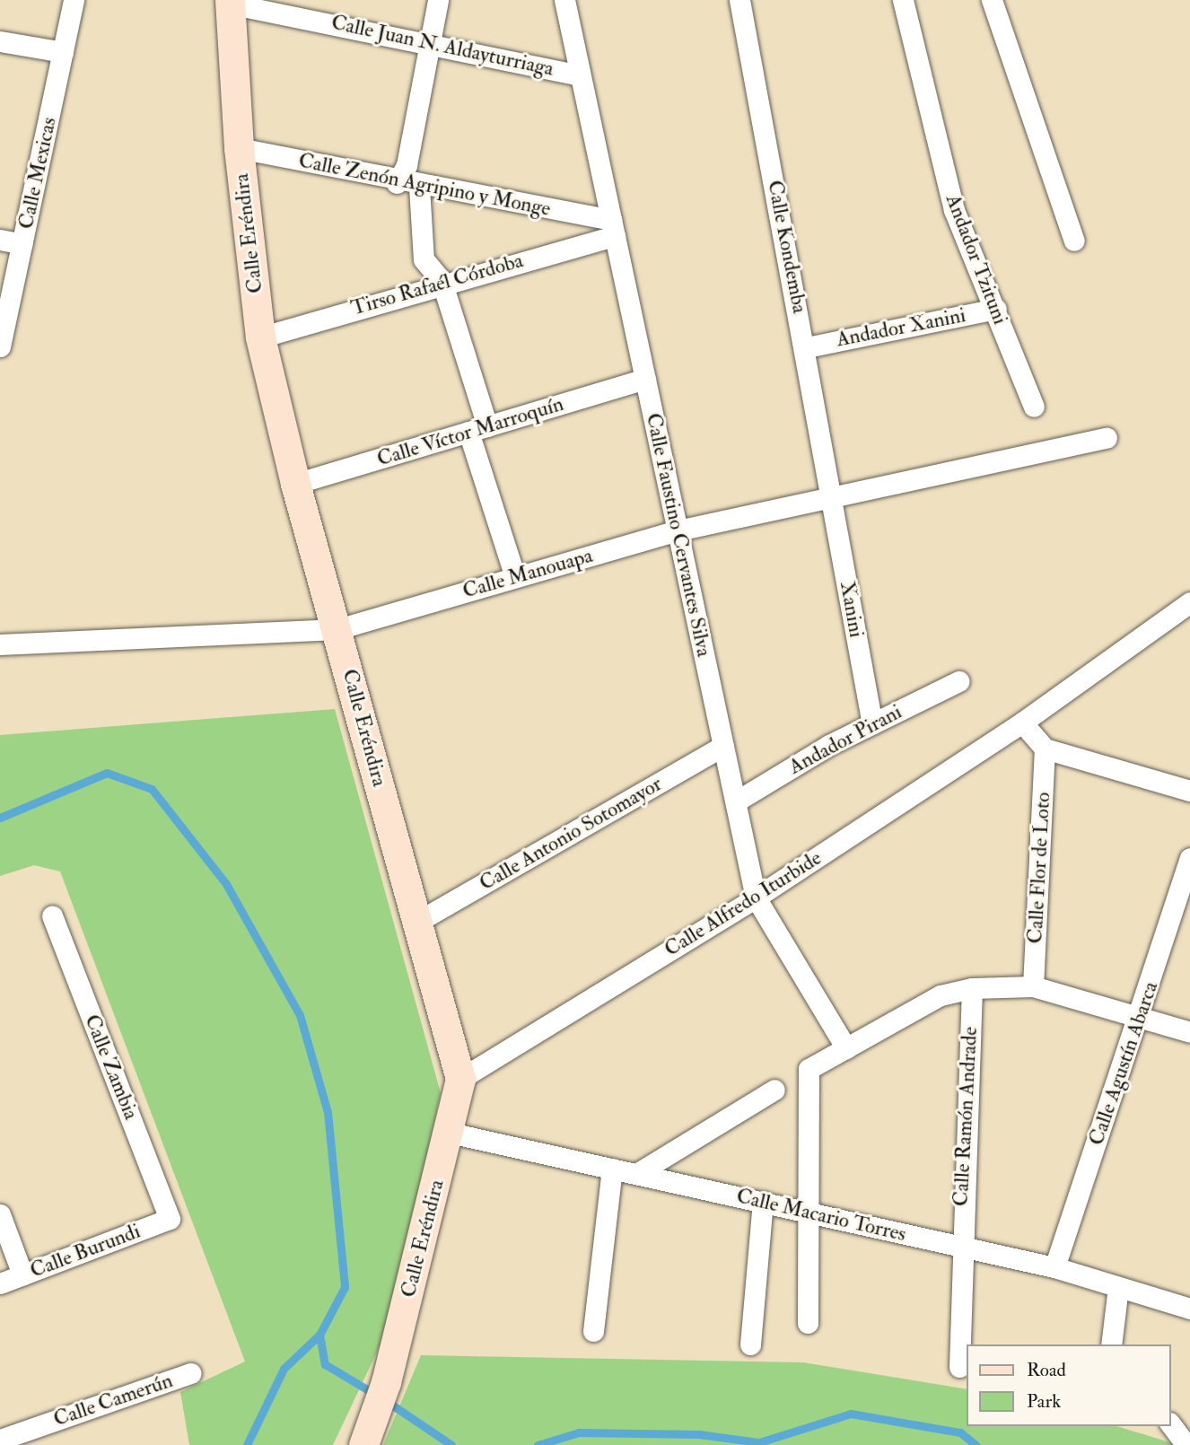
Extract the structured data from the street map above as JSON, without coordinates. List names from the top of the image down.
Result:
{
  "streets": {
    "street": [
      "Calle Juan N. Aldayturriaga",
      "Calle Mexicas",
      "Calle Zenón Agripino y Monge",
      "Calle Eréndira",
      "Calle Kondemba",
      "Andador Tzituni",
      "Tirso Rafaél Córdoba",
      "Andador Xanini",
      "Calle Víctor Marroquín",
      "Calle Faustino Cervantes Silva",
      "Calle Manouapa",
      "Xanini",
      "Andador Pirani",
      "Calle Antonio Sotomayor",
      "Calle Flor de Loto",
      "Calle Alfredo Iturbide",
      "Calle Agustín Abarca",
      "Calle Zambia",
      "Calle Ramón Andrade",
      "Calle Macario Torres",
      "Calle Burundi",
      "Calle Camerún"
    ]
  },
  "crossings": [
    ["Calle Juan N. Aldayturriaga", "Calle Eréndira"],
    ["Calle Juan N. Aldayturriaga", "Calle Faustino Cervantes Silva"],
    ["Calle Zenón Agripino y Monge", "Calle Eréndira"],
    ["Calle Zenón Agripino y Monge", "Tirso Rafaél Córdoba"],
    ["Calle Zenón Agripino y Monge", "Calle Faustino Cervantes Silva"],
    ["Calle Eréndira", "Tirso Rafaél Córdoba"],
    ["Calle Eréndira", "Calle Víctor Marroquín"],
    ["Calle Eréndira", "Calle Manouapa"],
    ["Calle Eréndira", "Calle Antonio Sotomayor"],
    ["Calle Eréndira", "Calle Alfredo Iturbide"],
    ["Calle Eréndira", "Calle Macario Torres"],
    ["Calle Kondemba", "Andador Xanini"],
    ["Calle Kondemba", "Calle Manouapa"],
    ["Calle Kondemba", "Xanini"],
    ["Andador Tzituni", "Andador Xanini"],
    ["Tirso Rafaél Córdoba", "Calle Faustino Cervantes Silva"],
    ["Calle Víctor Marroquín", "Calle Faustino Cervantes Silva"],
    ["Calle Faustino Cervantes Silva", "Calle Manouapa"],
    ["Calle Faustino Cervantes Silva", "Andador Pirani"],
    ["Calle Faustino Cervantes Silva", "Calle Antonio Sotomayor"],
    ["Calle Faustino Cervantes Silva", "Calle Alfredo Iturbide"],
    ["Calle Manouapa", "Xanini"],
    ["Xanini", "Andador Pirani"],
    ["Calle Agustín Abarca", "Calle Macario Torres"],
    ["Calle Zambia", "Calle Burundi"],
    ["Calle Ramón Andrade", "Calle Macario Torres"]
  ],
  "legend": ["Road", "Park"]
}
